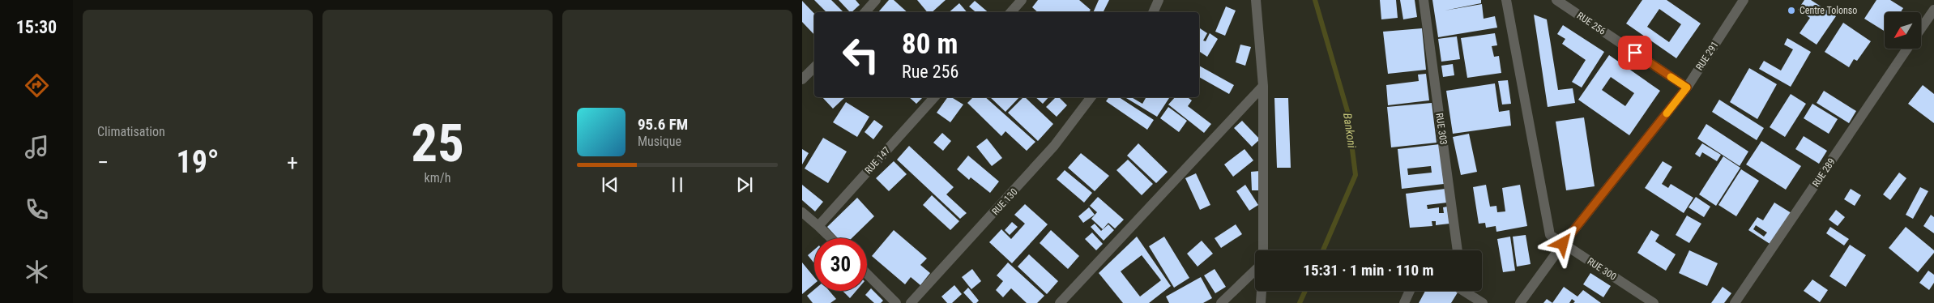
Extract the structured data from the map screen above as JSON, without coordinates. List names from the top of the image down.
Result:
{
  "streets": {
    "street": [
      "RUE 256",
      "RUE 291",
      "RUE 303",
      "RUE 147",
      "RUE 289",
      "RUE 130",
      "RUE 300"
    ]
  },
  "crossings": [
    ["RUE 256", "RUE 291"],
    ["RUE 291", "RUE 300"]
  ],
  "water": ["Bankoni"],
  "places": ["Centre Tolonso"],
  "north": "bottom left",
  "page": {
    "tabs": "15:30",
    "tile": [
      "Climatisation",
      ["25", "km/h"]
    ],
    "turn": ["80 m", "Rue 256"],
    "song": ["95.6 FM", "Musique"],
    "heat": ["−", "19°", "+"],
    "limit": "30",
    "trip": "15:31 · 1 min · 110 m"
  }
}
